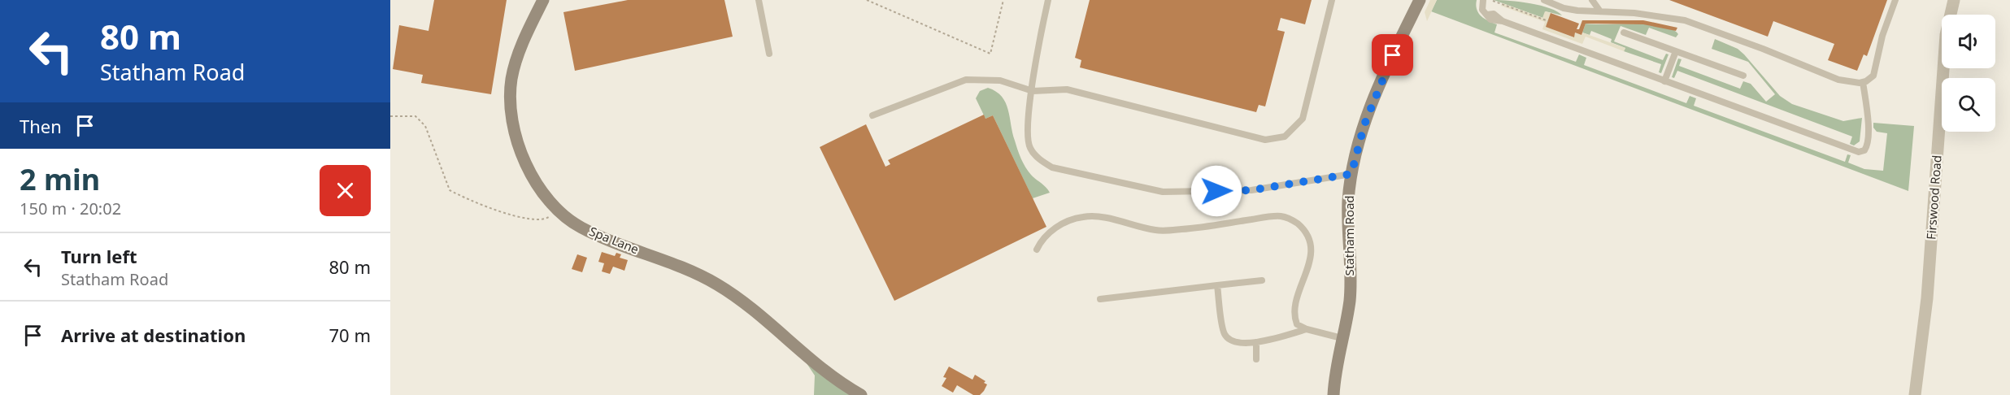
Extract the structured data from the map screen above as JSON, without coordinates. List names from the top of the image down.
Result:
{
  "streets": {
    "street": ["Firswood Road", "Statham Road", "Spa Lane"]
  },
  "page": {
    "turn": ["80 m", "Statham Road"],
    "then": "Then",
    "heading": ["2 min", "150 m · 20:02"],
    "list": [
      {
        "name": "Turn left",
        "note": "Statham Road",
        "value": "80 m"
      },
      {
        "name": "Arrive at destination",
        "value": "70 m"
      }
    ]
  }
}
